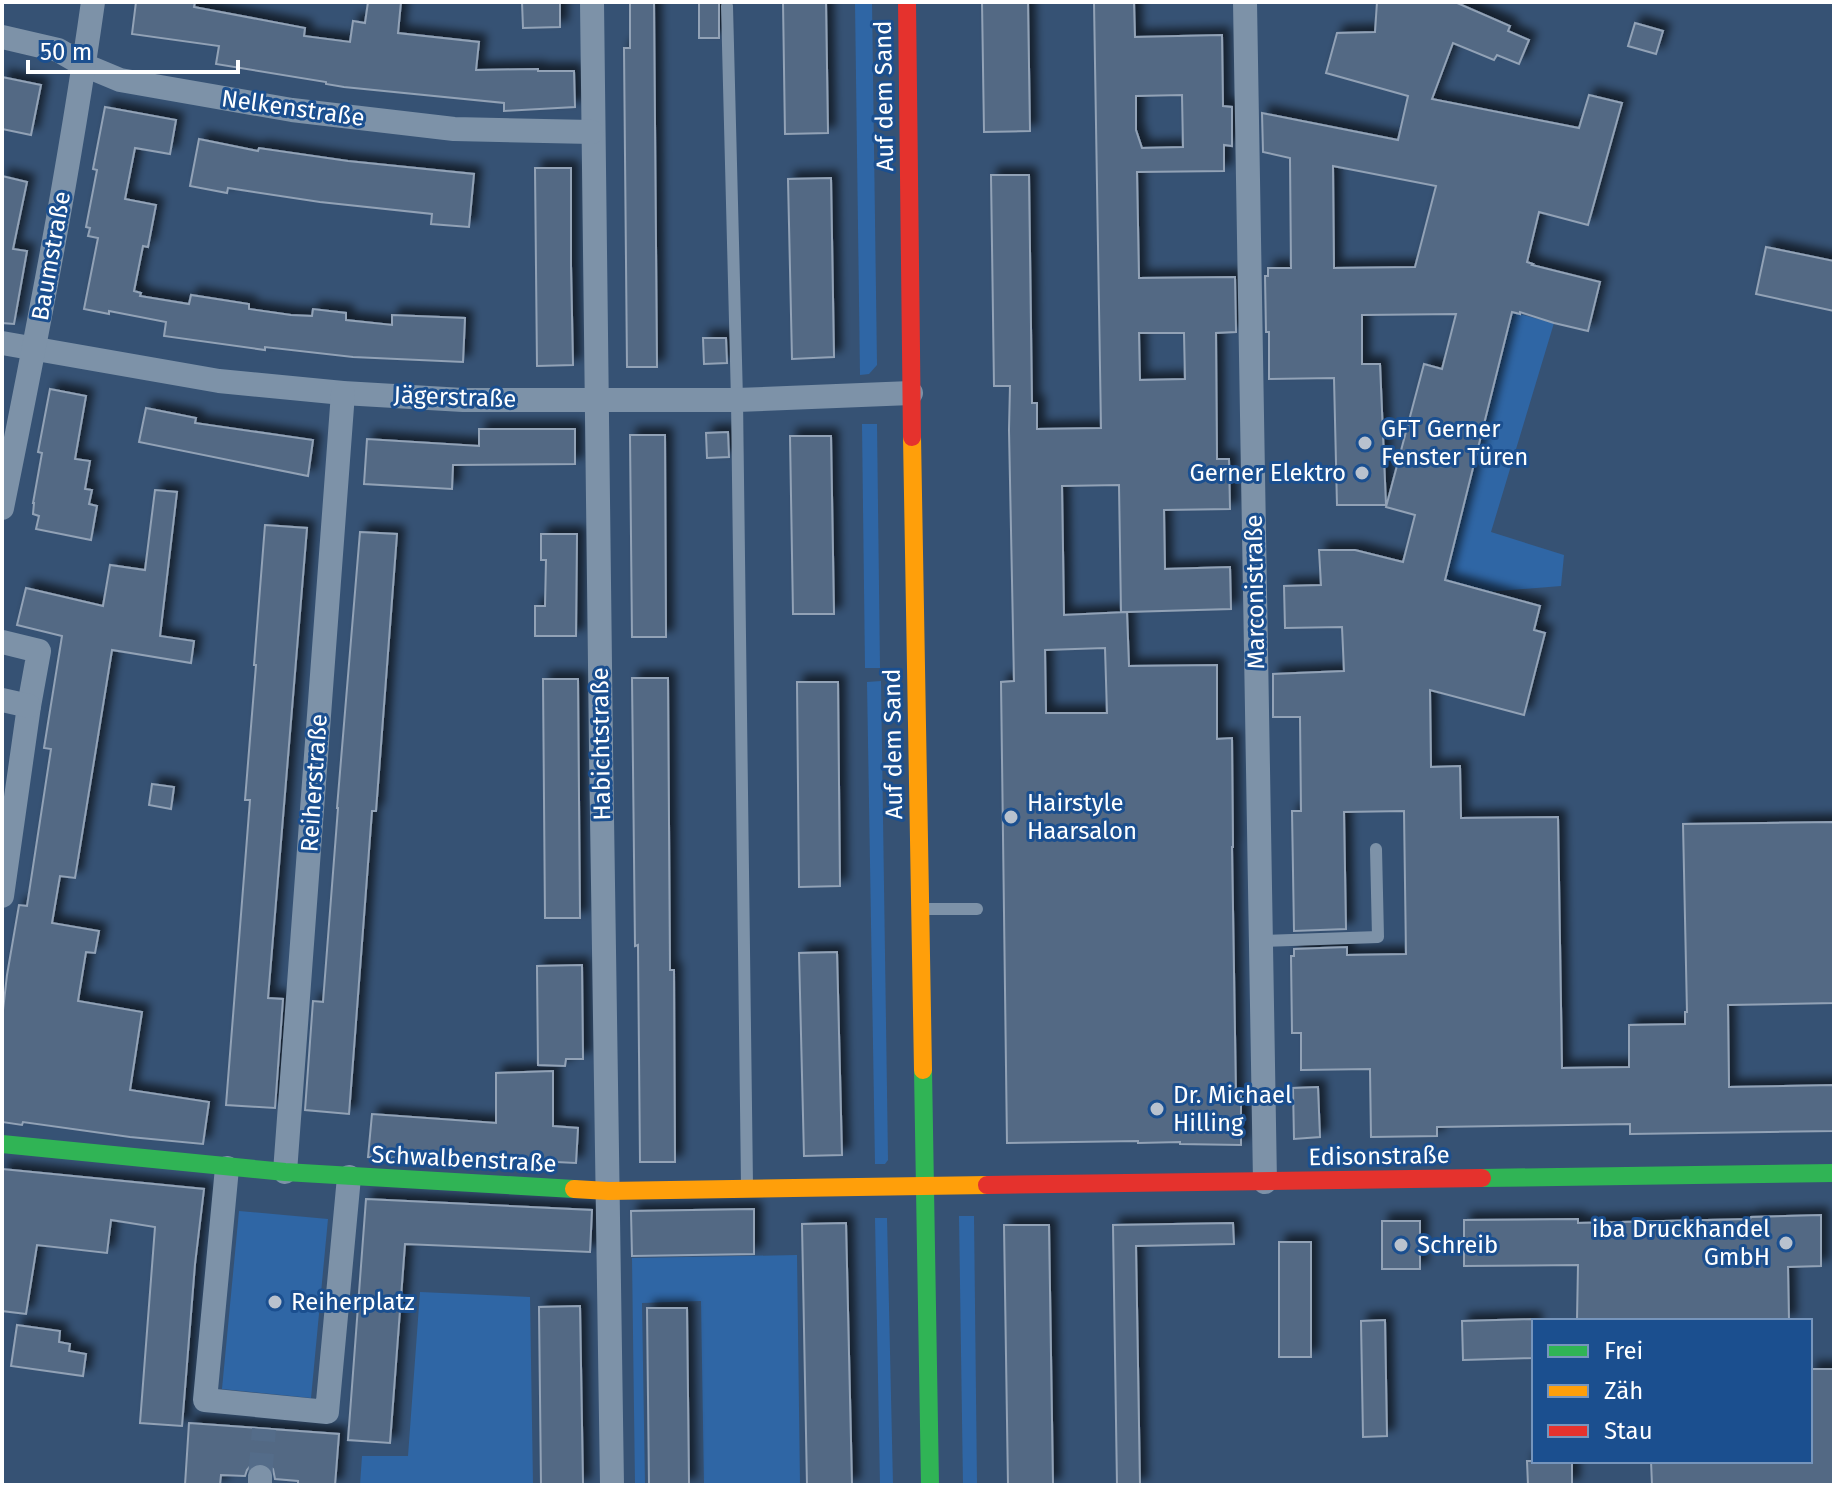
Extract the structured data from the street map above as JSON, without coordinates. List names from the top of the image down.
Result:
{
  "streets": {
    "street": [
      "Auf dem Sand",
      "Nelkenstraße",
      "Baumstraße",
      "Jägerstraße",
      "Marconistraße",
      "Habichtstraße",
      "Reiherstraße",
      "Edisonstraße",
      "Schwalbenstraße"
    ]
  },
  "crossings": [
    ["Auf dem Sand", "Jägerstraße"],
    ["Auf dem Sand", "Edisonstraße"],
    ["Auf dem Sand", "Schwalbenstraße"],
    ["Nelkenstraße", "Baumstraße"],
    ["Nelkenstraße", "Habichtstraße"],
    ["Baumstraße", "Jägerstraße"],
    ["Jägerstraße", "Habichtstraße"],
    ["Jägerstraße", "Reiherstraße"],
    ["Marconistraße", "Edisonstraße"],
    ["Habichtstraße", "Schwalbenstraße"],
    ["Reiherstraße", "Schwalbenstraße"],
    ["Edisonstraße", "Schwalbenstraße"]
  ],
  "places": [
    "GFT Gerner Fenster Türen",
    "Gerner Elektro",
    "Hairstyle Haarsalon",
    "Dr. Michael Hilling",
    "iba Druckhandel GmbH",
    "Schreib",
    "Reiherplatz"
  ],
  "legend": ["Frei", "Zäh", "Stau"],
  "scale_bar": "50 m"
}
